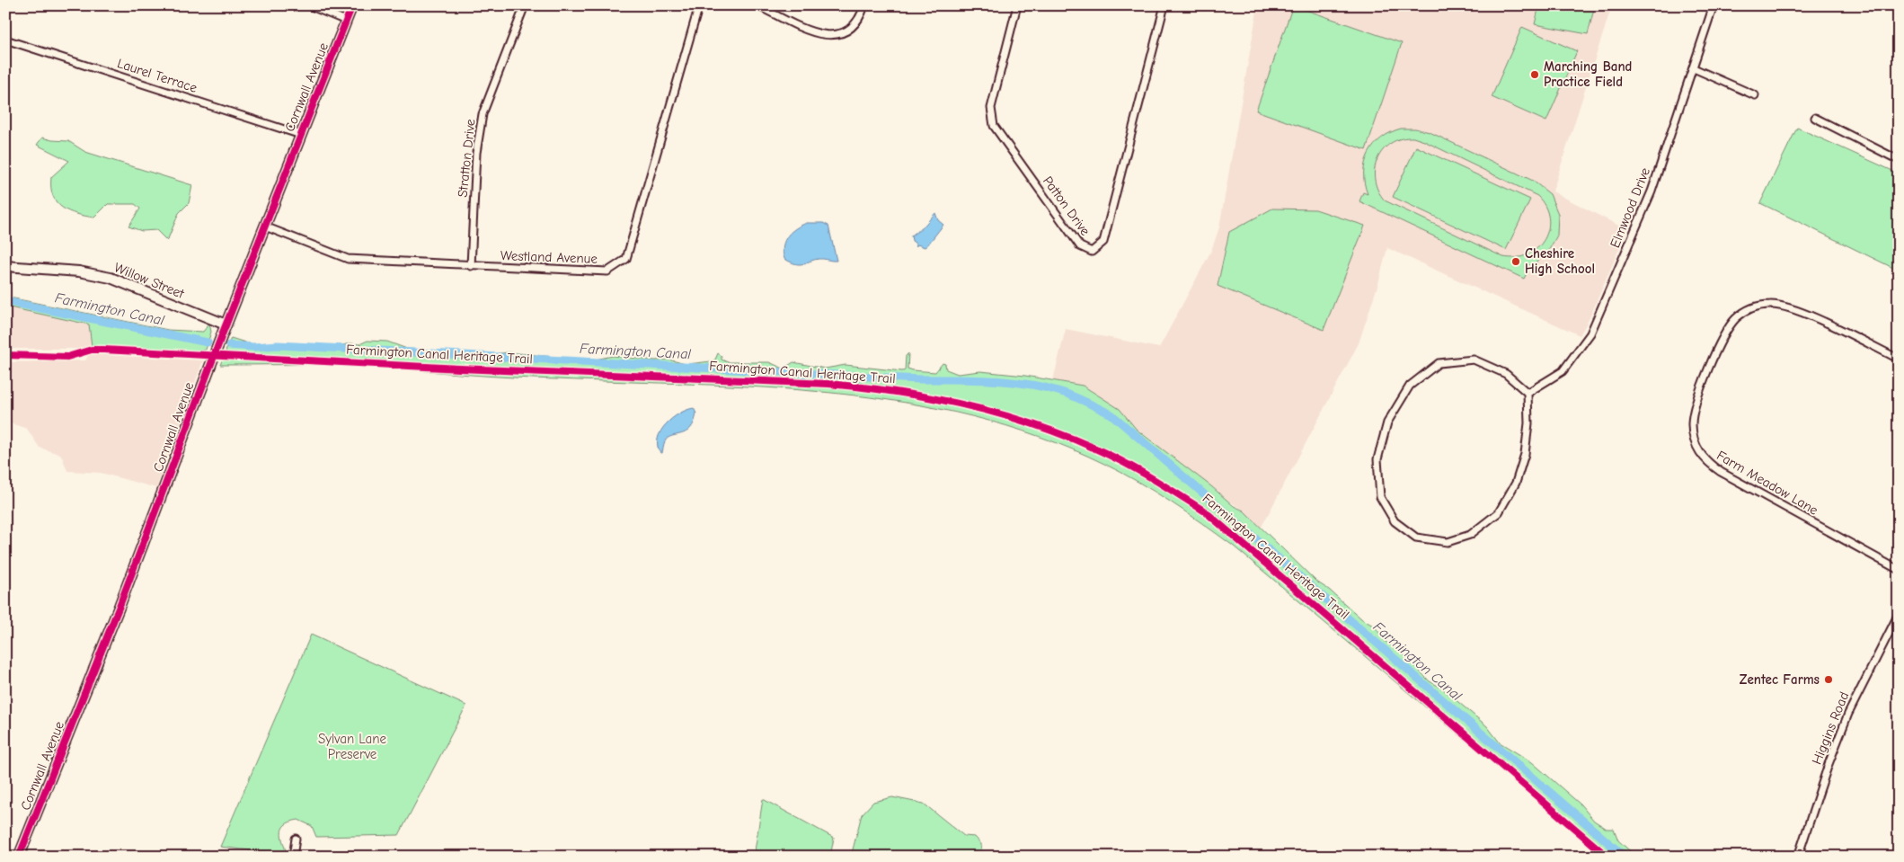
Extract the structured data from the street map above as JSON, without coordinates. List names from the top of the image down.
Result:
{
  "streets": {
    "street": [
      "Laurel Terrace",
      "Cornwall Avenue",
      "Stratton Drive",
      "Patton Drive",
      "Elmwood Drive",
      "Westland Avenue",
      "Willow Street",
      "Farm Meadow Lane",
      "Higgins Road"
    ],
    "cycle path": ["Farmington Canal Heritage Trail"]
  },
  "crossings": [
    ["Laurel Terrace", "Cornwall Avenue"],
    ["Cornwall Avenue", "Westland Avenue"],
    ["Cornwall Avenue", "Willow Street"],
    ["Stratton Drive", "Westland Avenue"]
  ],
  "water": ["Farmington Canal"],
  "parks": ["Sylvan Lane Preserve"],
  "places": ["Marching Band Practice Field", "Cheshire High School", "Zentec Farms"]
}
